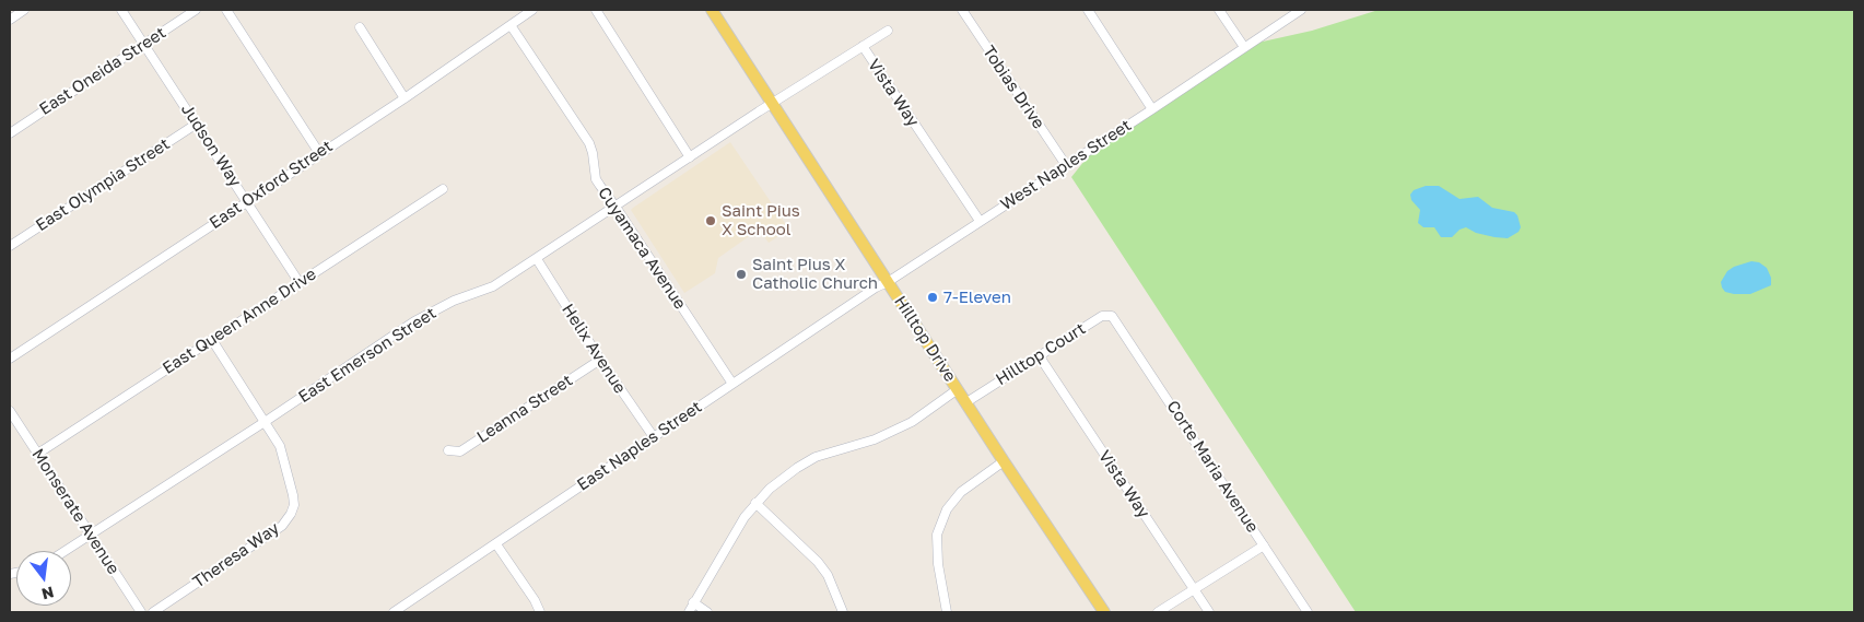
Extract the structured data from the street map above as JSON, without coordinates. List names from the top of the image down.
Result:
{
  "streets": {
    "main road": ["Hilltop Drive"],
    "street": [
      "East Oneida Street",
      "Tobias Drive",
      "Vista Way",
      "Judson Way",
      "West Naples Street",
      "East Olympia Street",
      "East Oxford Street",
      "Cuyamaca Avenue",
      "East Queen Anne Drive",
      "Helix Avenue",
      "Hilltop Court",
      "East Emerson Street",
      "Leanna Street",
      "East Naples Street",
      "Corte Maria Avenue",
      "Monserate Avenue",
      "Theresa Way"
    ]
  },
  "crossings": [
    ["East Oneida Street", "Judson Way"],
    ["Tobias Drive", "West Naples Street"],
    ["Vista Way", "West Naples Street"],
    ["Vista Way", "Hilltop Court"],
    ["Vista Way", "East Emerson Street"],
    ["Judson Way", "East Olympia Street"],
    ["Judson Way", "East Oxford Street"],
    ["Judson Way", "East Queen Anne Drive"],
    ["West Naples Street", "Hilltop Drive"],
    ["West Naples Street", "East Naples Street"],
    ["East Oxford Street", "Cuyamaca Avenue"],
    ["Cuyamaca Avenue", "East Emerson Street"],
    ["Cuyamaca Avenue", "East Naples Street"],
    ["East Queen Anne Drive", "Monserate Avenue"],
    ["East Queen Anne Drive", "Theresa Way"],
    ["Hilltop Drive", "Hilltop Court"],
    ["Hilltop Drive", "East Emerson Street"],
    ["Hilltop Drive", "East Naples Street"],
    ["Helix Avenue", "East Emerson Street"],
    ["Helix Avenue", "Leanna Street"],
    ["Helix Avenue", "East Naples Street"],
    ["Hilltop Court", "Corte Maria Avenue"],
    ["East Emerson Street", "Monserate Avenue"],
    ["East Emerson Street", "Theresa Way"]
  ],
  "places": ["Saint Pius X School", "Saint Pius X Catholic Church", "7-Eleven"],
  "north": "bottom"
}
